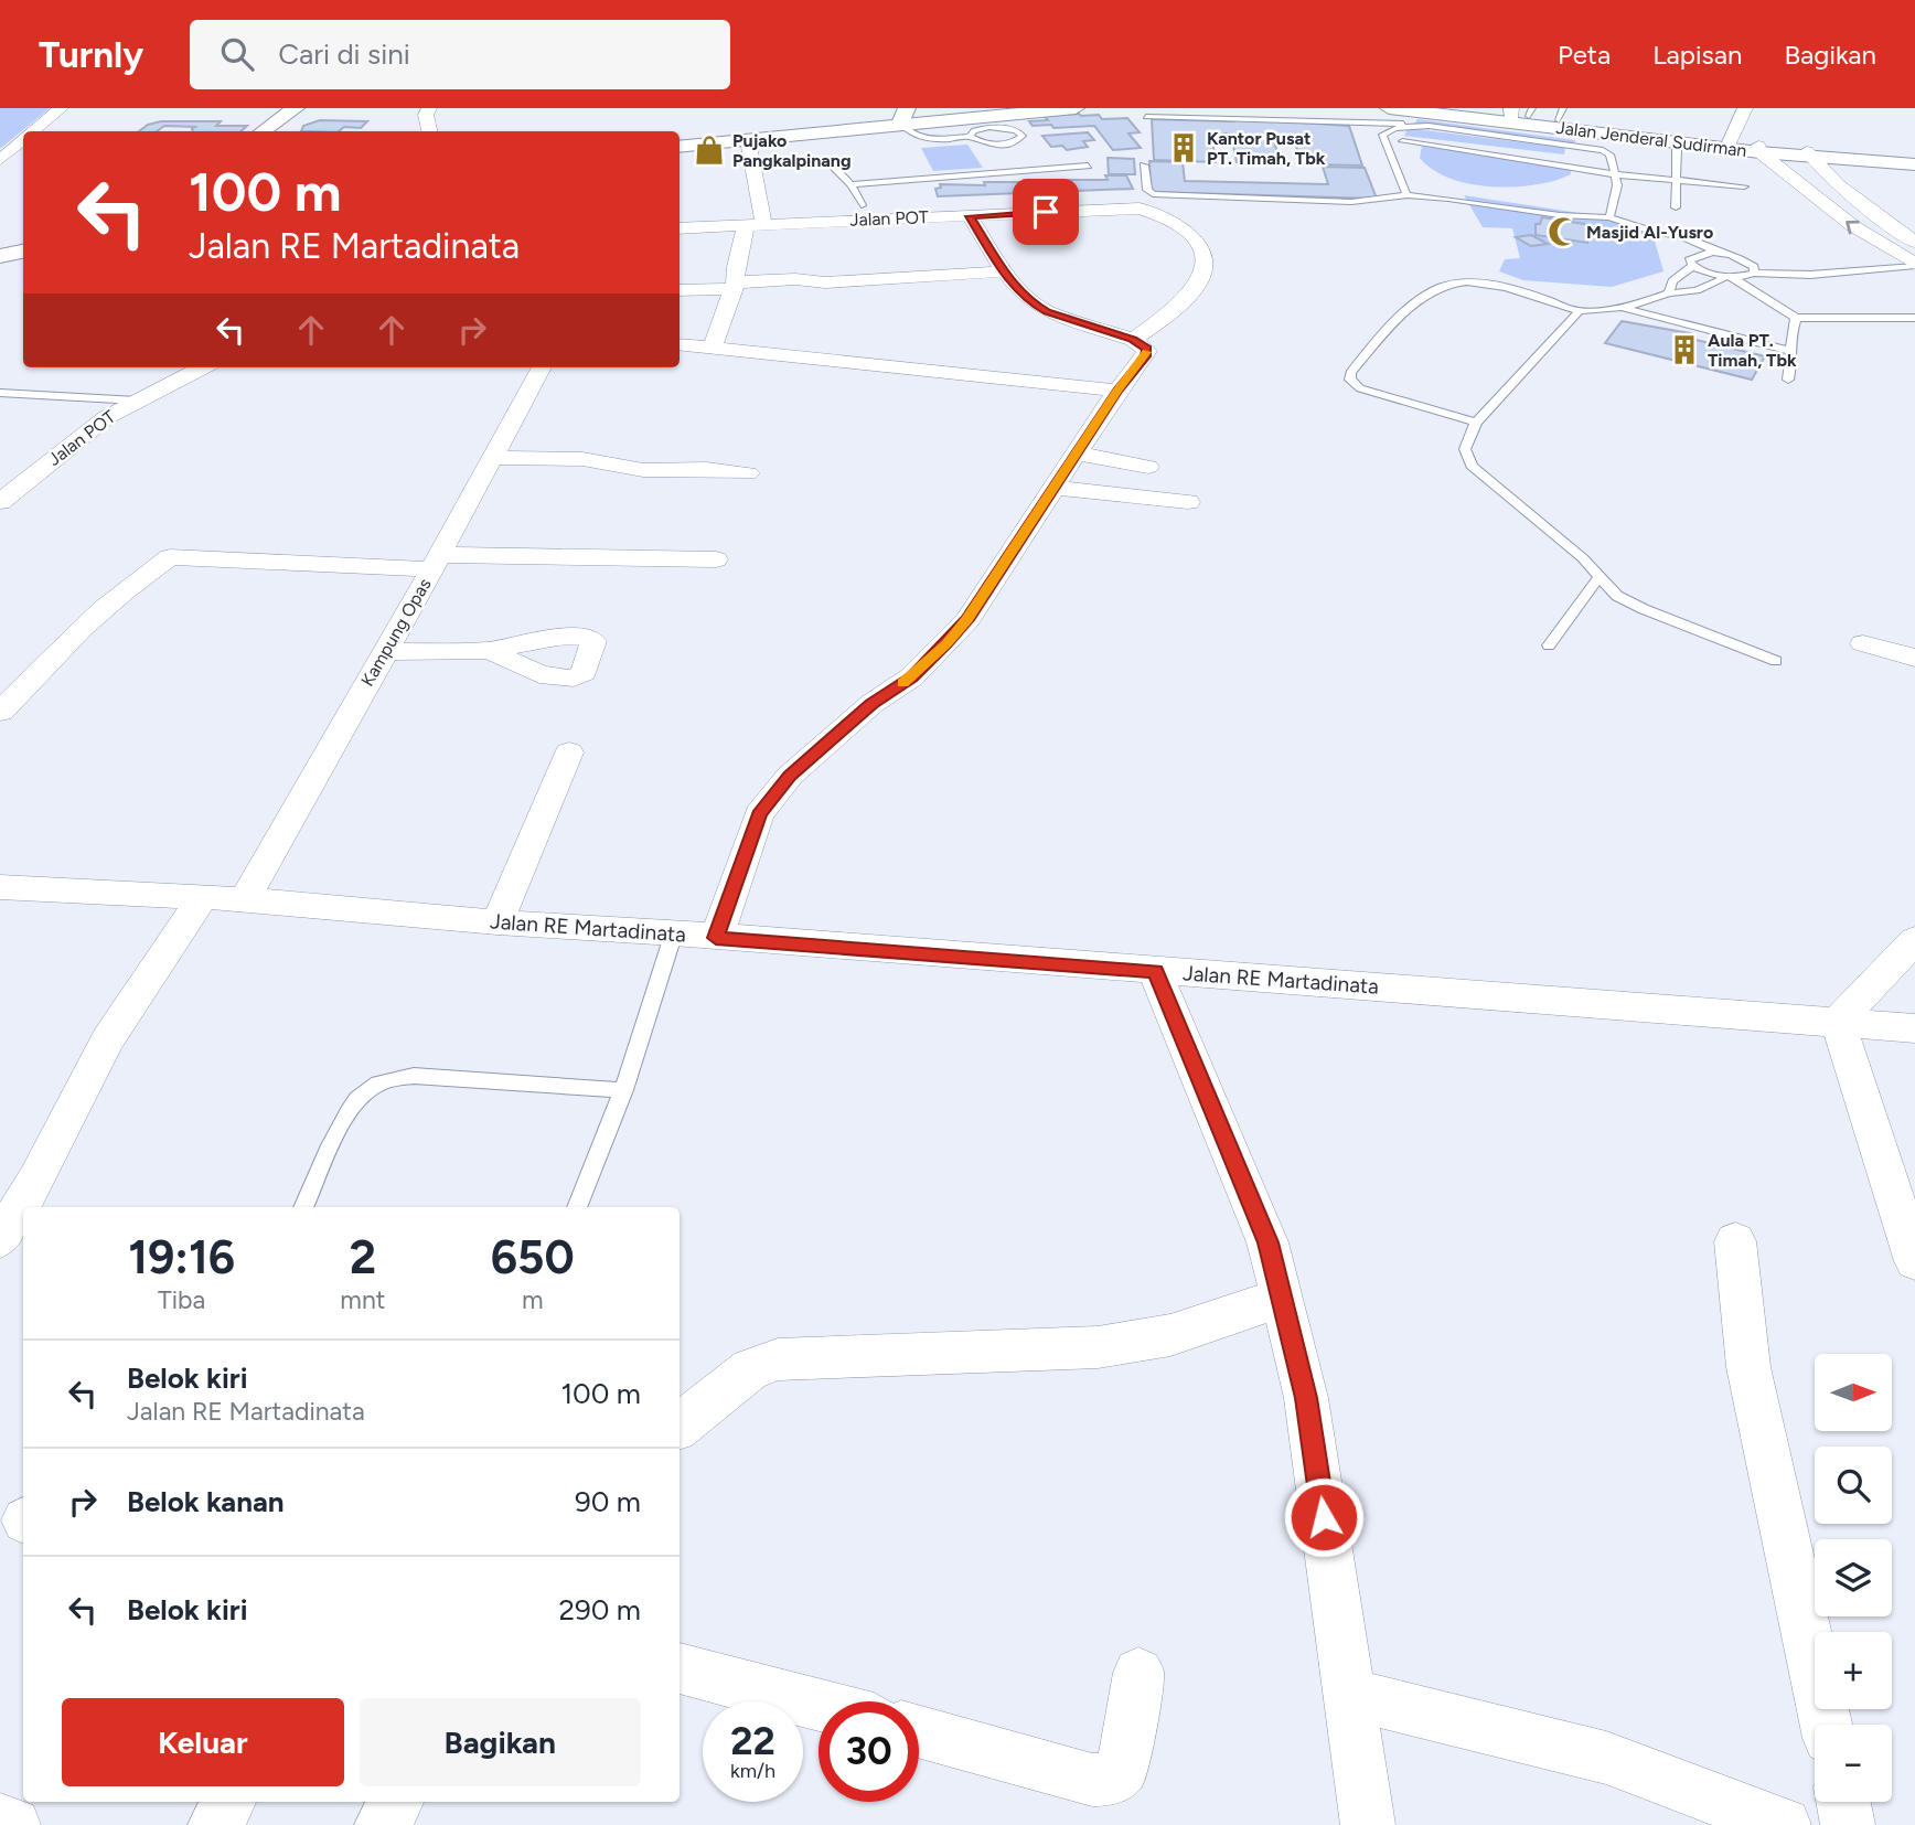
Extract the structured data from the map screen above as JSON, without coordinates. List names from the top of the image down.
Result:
{
  "streets": {
    "main road": ["Jalan Jenderal Sudirman"],
    "street": ["Jalan POT", "Kampung Opas", "Jalan RE Martadinata"]
  },
  "crossings": [
    ["Kampung Opas", "Jalan RE Martadinata"]
  ],
  "places": {
    "building": ["Kantor Pusat PT. Timah, Tbk", "Aula PT. Timah, Tbk"],
    "shop": ["Pujako Pangkalpinang"],
    "mosque": ["Masjid Al-Yusro"]
  },
  "north": "right",
  "page": {
    "header": "Turnly",
    "search": "Cari di sini",
    "nav": ["Peta", "Lapisan", "Bagikan"],
    "turn": ["100 m", "Jalan RE Martadinata"],
    "eta": [
      "19:16",
      "Tiba",
      "2",
      "mnt",
      "650",
      "m"
    ],
    "list": [
      {
        "name": "Belok kiri",
        "note": "Jalan RE Martadinata",
        "value": "100 m"
      },
      {
        "name": "Belok kanan",
        "value": "90 m"
      },
      {
        "name": "Belok kiri",
        "value": "290 m"
      }
    ],
    "map_buttons": ["+", "−"],
    "buttons": ["Keluar", "Bagikan"],
    "speed": "22 km/h",
    "limit": "30"
  }
}
